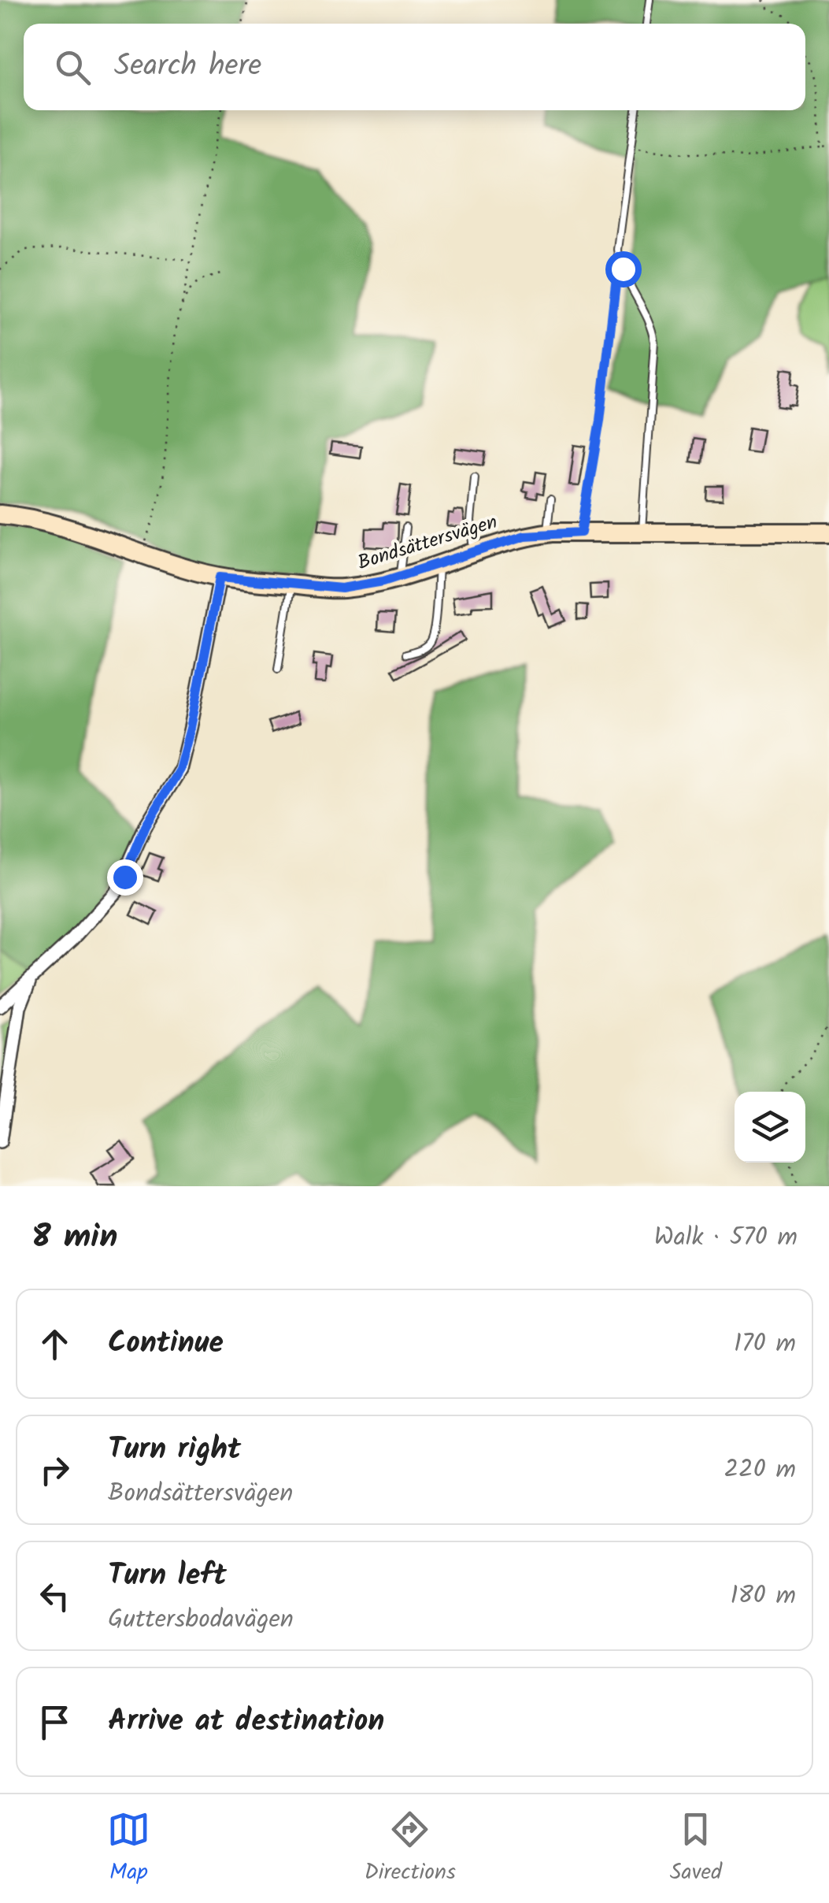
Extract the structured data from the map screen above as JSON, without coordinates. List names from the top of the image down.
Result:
{
  "streets": {
    "street": ["Bondsättersvägen"]
  },
  "page": {
    "search": "Search here",
    "heading": ["8 min", "Walk · 570 m"],
    "list": [
      ["Continue", "170 m"],
      ["Turn right", "Bondsättersvägen", "220 m"],
      ["Turn left", "Guttersbodavägen", "180 m"],
      "Arrive at destination"
    ],
    "nav": ["Map", "Directions", "Saved"]
  }
}
